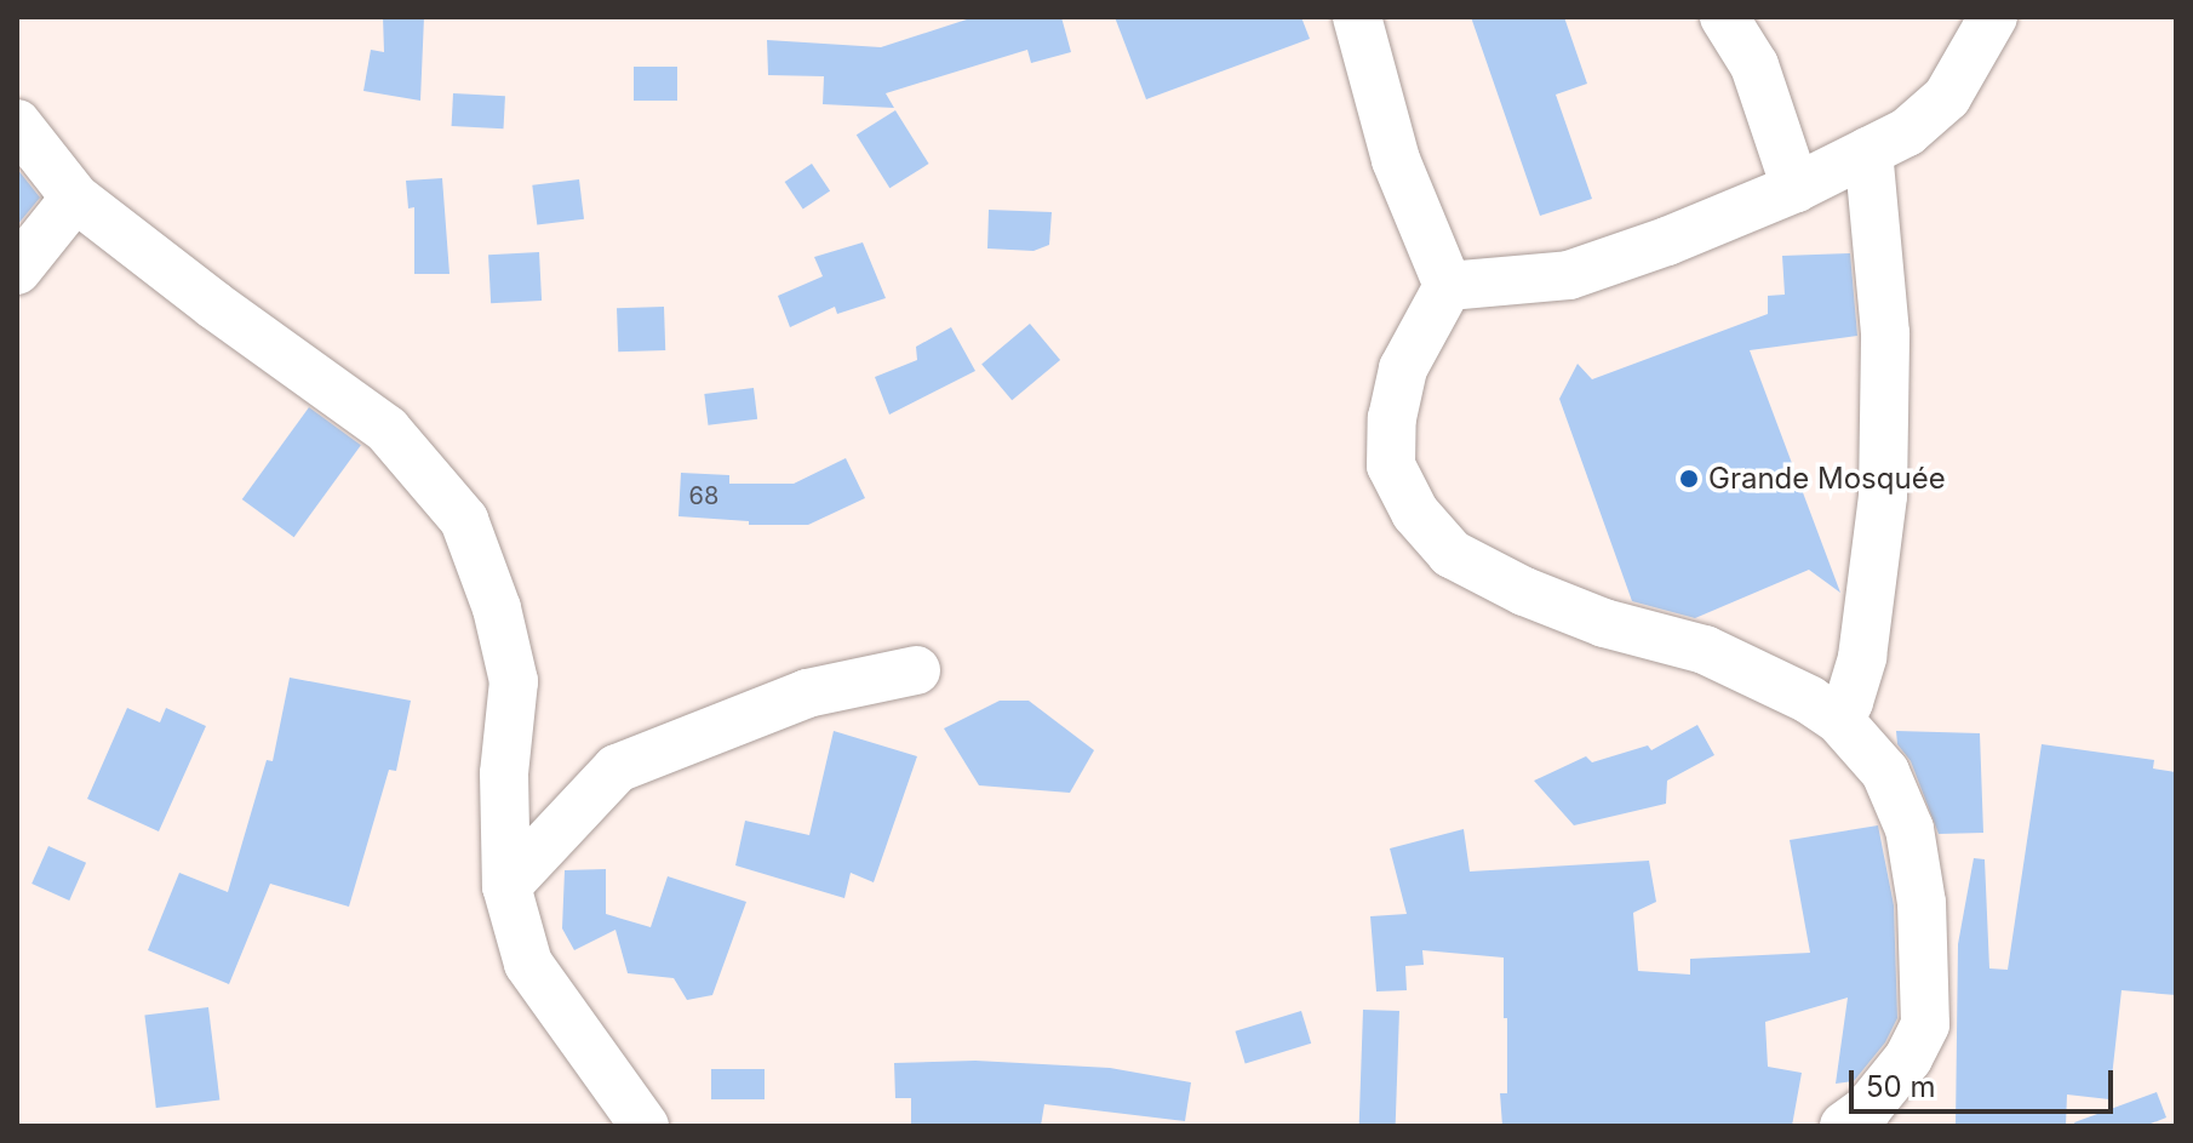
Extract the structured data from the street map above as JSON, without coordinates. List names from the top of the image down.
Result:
{
  "places": ["Grande Mosquée"],
  "house_numbers": ["68"],
  "scale_bar": "50 m"
}
